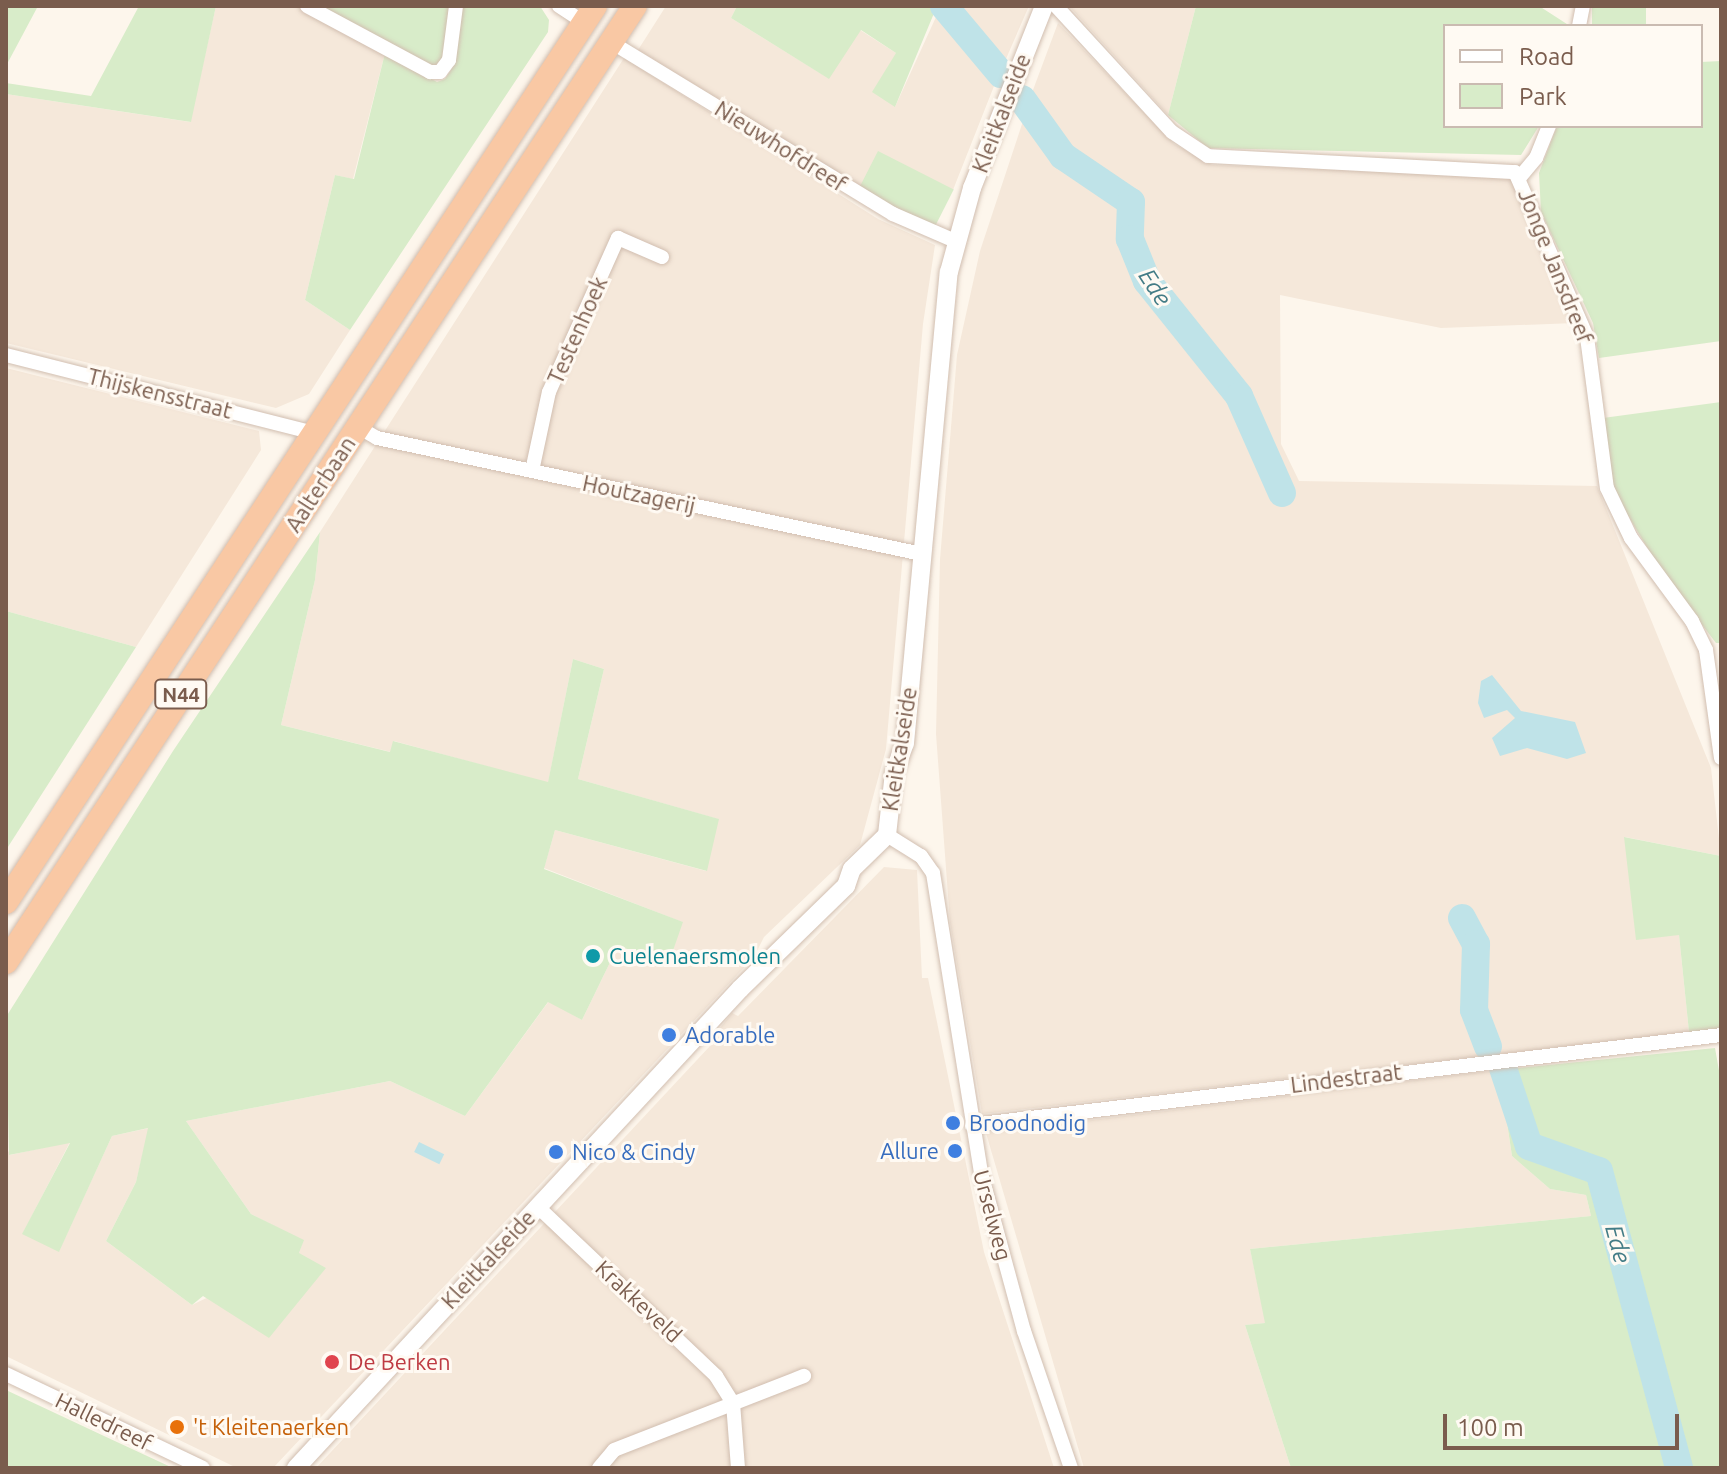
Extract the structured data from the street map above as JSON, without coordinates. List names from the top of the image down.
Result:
{
  "streets": {
    "highway": ["Aalterbaan", "N44"],
    "street": [
      "Kleitkalseide",
      "Nieuwhofdreef",
      "Jonge Jansdreef",
      "Testenhoek",
      "Thijskensstraat",
      "Houtzagerij",
      "Lindestraat",
      "Urselweg",
      "Krakkeveld",
      "Halledreef"
    ]
  },
  "crossings": [
    ["Kleitkalseide", "Nieuwhofdreef"],
    ["Kleitkalseide", "Houtzagerij"],
    ["Kleitkalseide", "Urselweg"],
    ["Kleitkalseide", "Krakkeveld"],
    ["Nieuwhofdreef", "Aalterbaan"],
    ["Testenhoek", "Houtzagerij"],
    ["Thijskensstraat", "Aalterbaan"],
    ["Aalterbaan", "Houtzagerij"],
    ["Lindestraat", "Urselweg"]
  ],
  "water": ["Ede"],
  "places": [
    "Cuelenaersmolen",
    "Adorable",
    "Broodnodig",
    "Allure",
    "Nico & Cindy",
    "De Berken",
    "'t Kleitenaerken"
  ],
  "legend": ["Road", "Park"],
  "scale_bar": "100 m"
}
